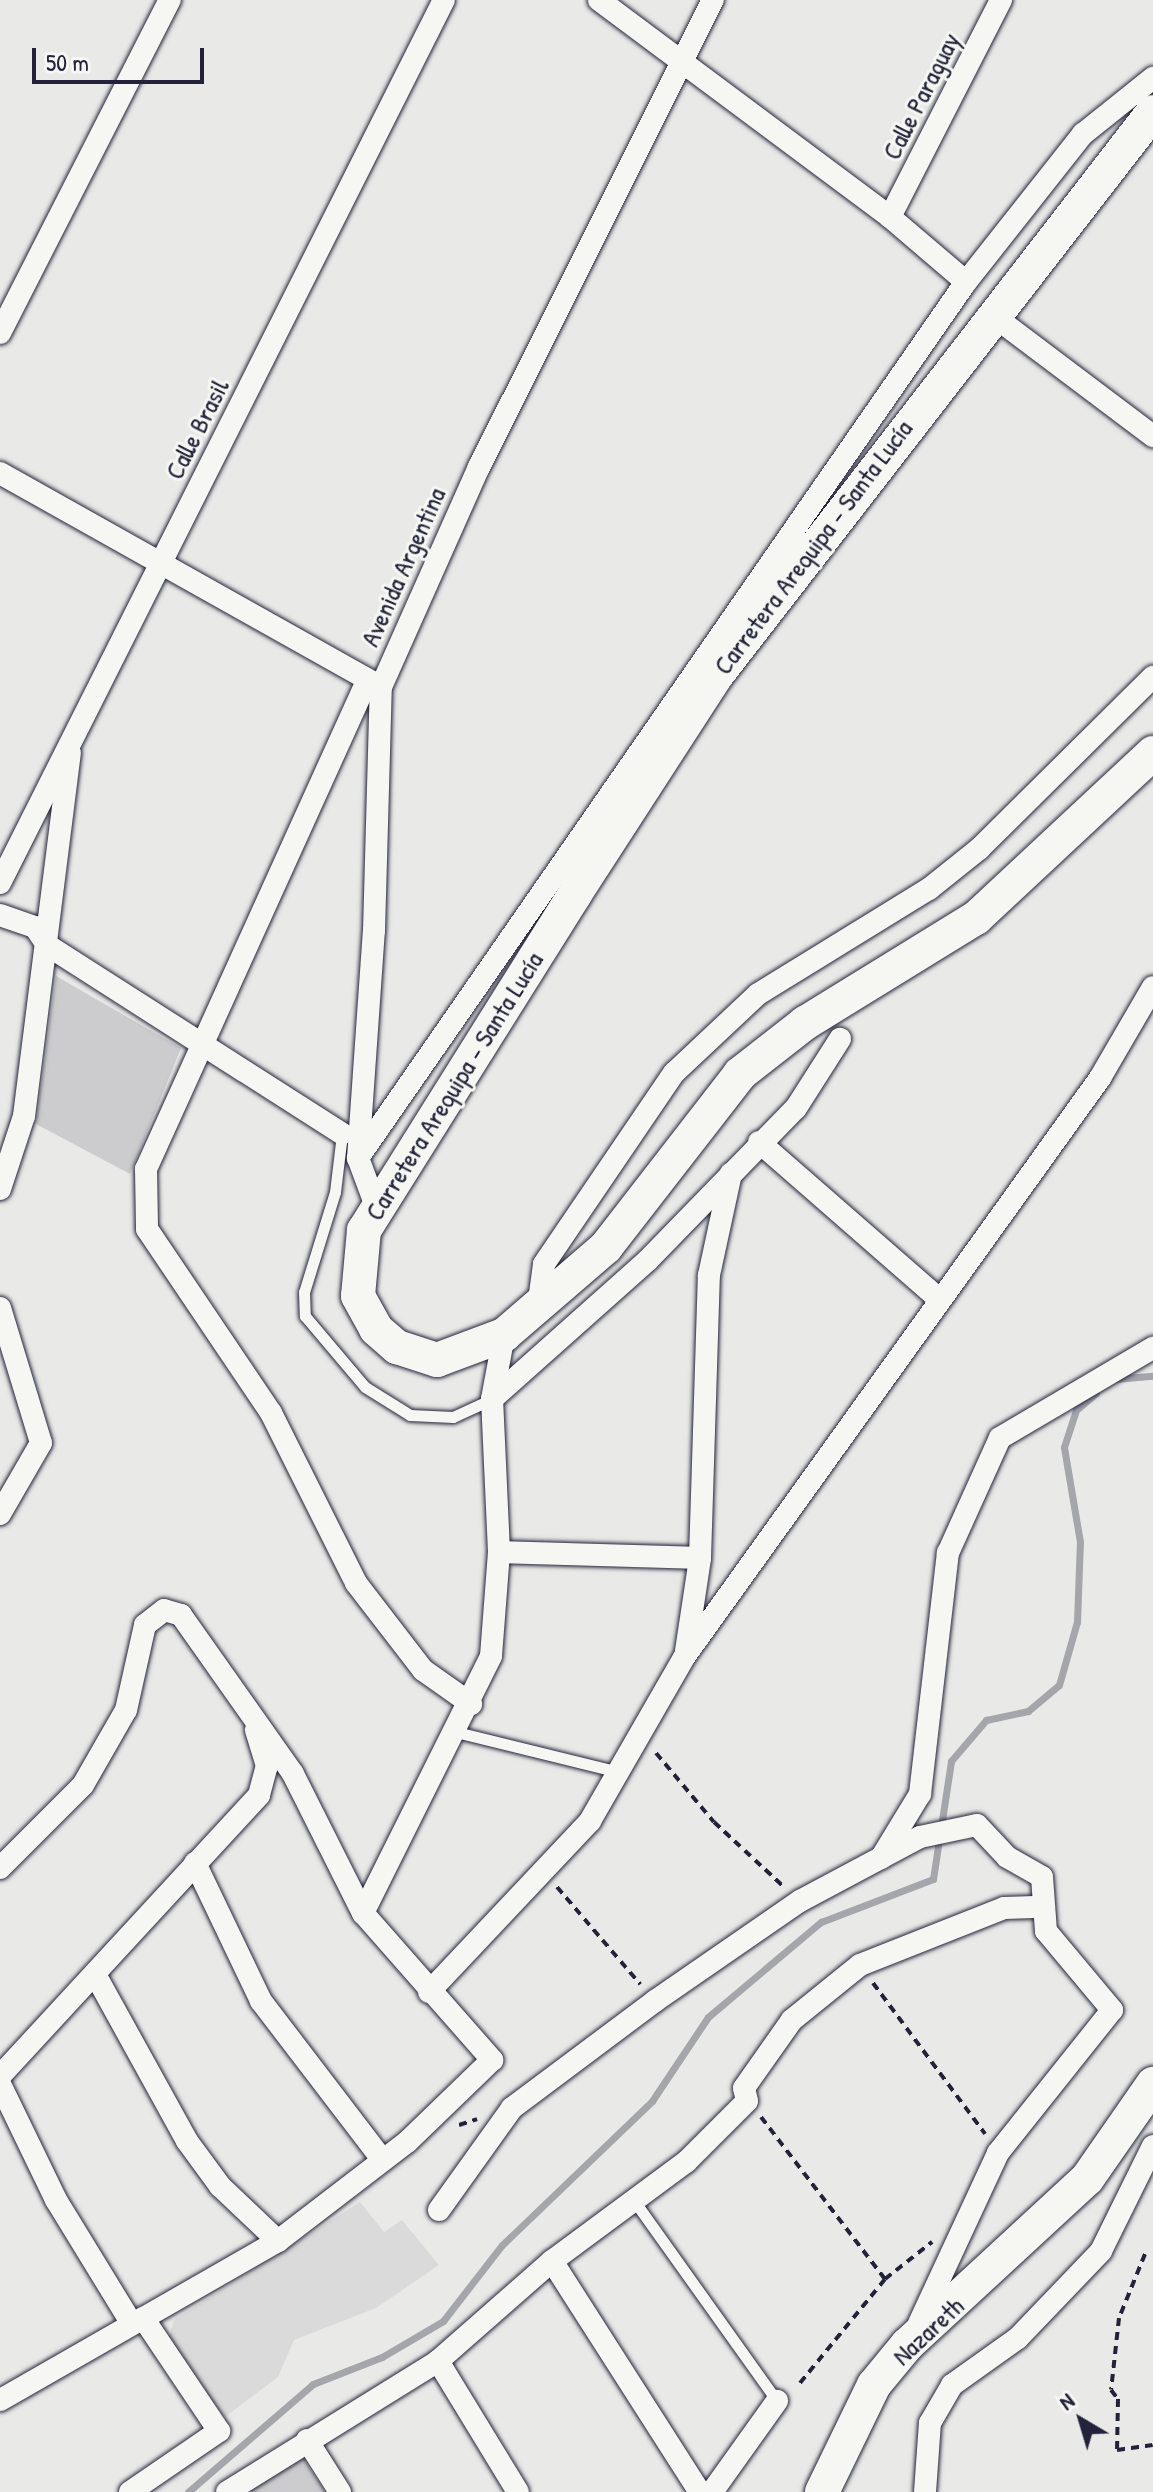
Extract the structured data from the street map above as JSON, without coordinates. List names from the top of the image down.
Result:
{
  "streets": {
    "main road": ["Carretera Arequipa - Santa Lucía", "Nazareth"],
    "street": ["Calle Paraguay", "Calle Brasil", "Avenida Argentina"]
  },
  "crossings": [
    ["Carretera Arequipa - Santa Lucía", "Avenida Argentina"]
  ],
  "scale_bar": "50 m",
  "north": "top left"
}
